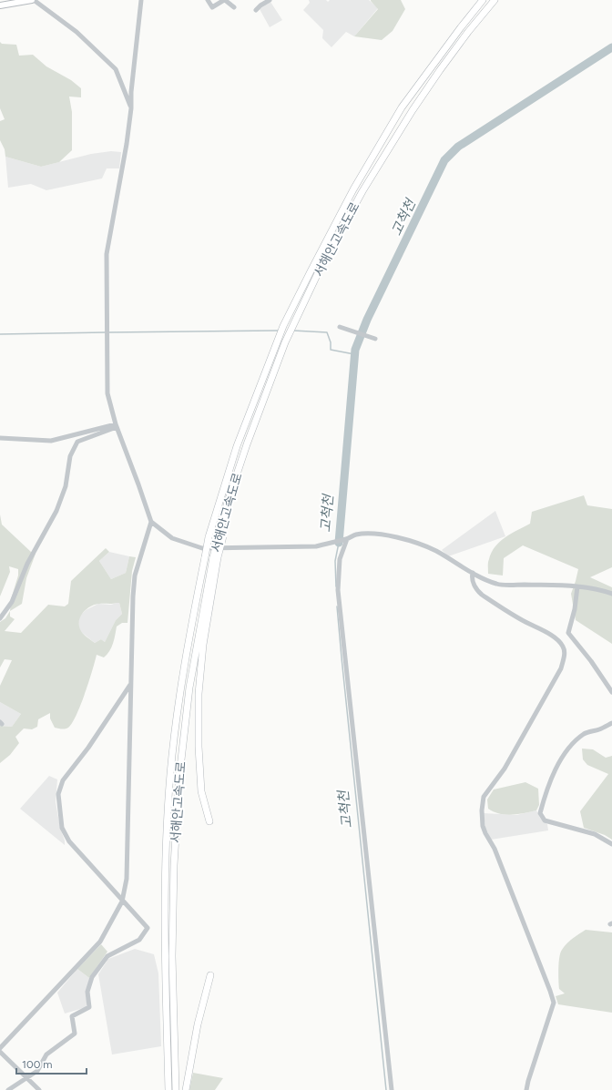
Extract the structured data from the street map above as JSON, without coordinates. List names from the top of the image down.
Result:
{
  "streets": {
    "highway": ["서해안고속도로"]
  },
  "water": ["고척천"],
  "scale_bar": "100 m"
}
